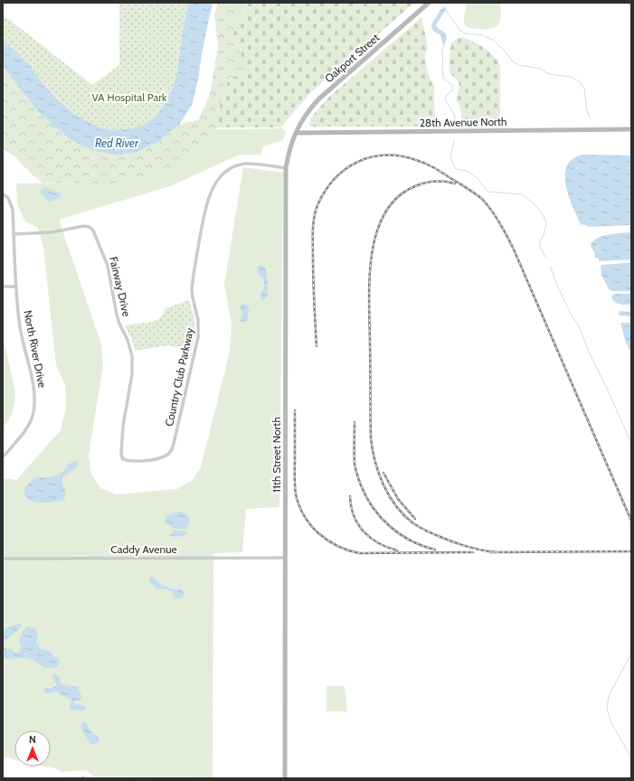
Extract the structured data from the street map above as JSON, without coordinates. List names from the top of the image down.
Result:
{
  "streets": {
    "street": [
      "Oakport Street",
      "28th Avenue North",
      "Fairway Drive",
      "North River Drive",
      "Country Club Parkway",
      "11th Street North",
      "Caddy Avenue"
    ]
  },
  "crossings": [
    ["Oakport Street", "28th Avenue North"],
    ["Oakport Street", "11th Street North"],
    ["28th Avenue North", "11th Street North"],
    ["Fairway Drive", "North River Drive"],
    ["Fairway Drive", "Country Club Parkway"],
    ["Country Club Parkway", "11th Street North"],
    ["11th Street North", "Caddy Avenue"]
  ],
  "water": ["Red River"],
  "parks": ["VA Hospital Park"],
  "north": "top"
}
